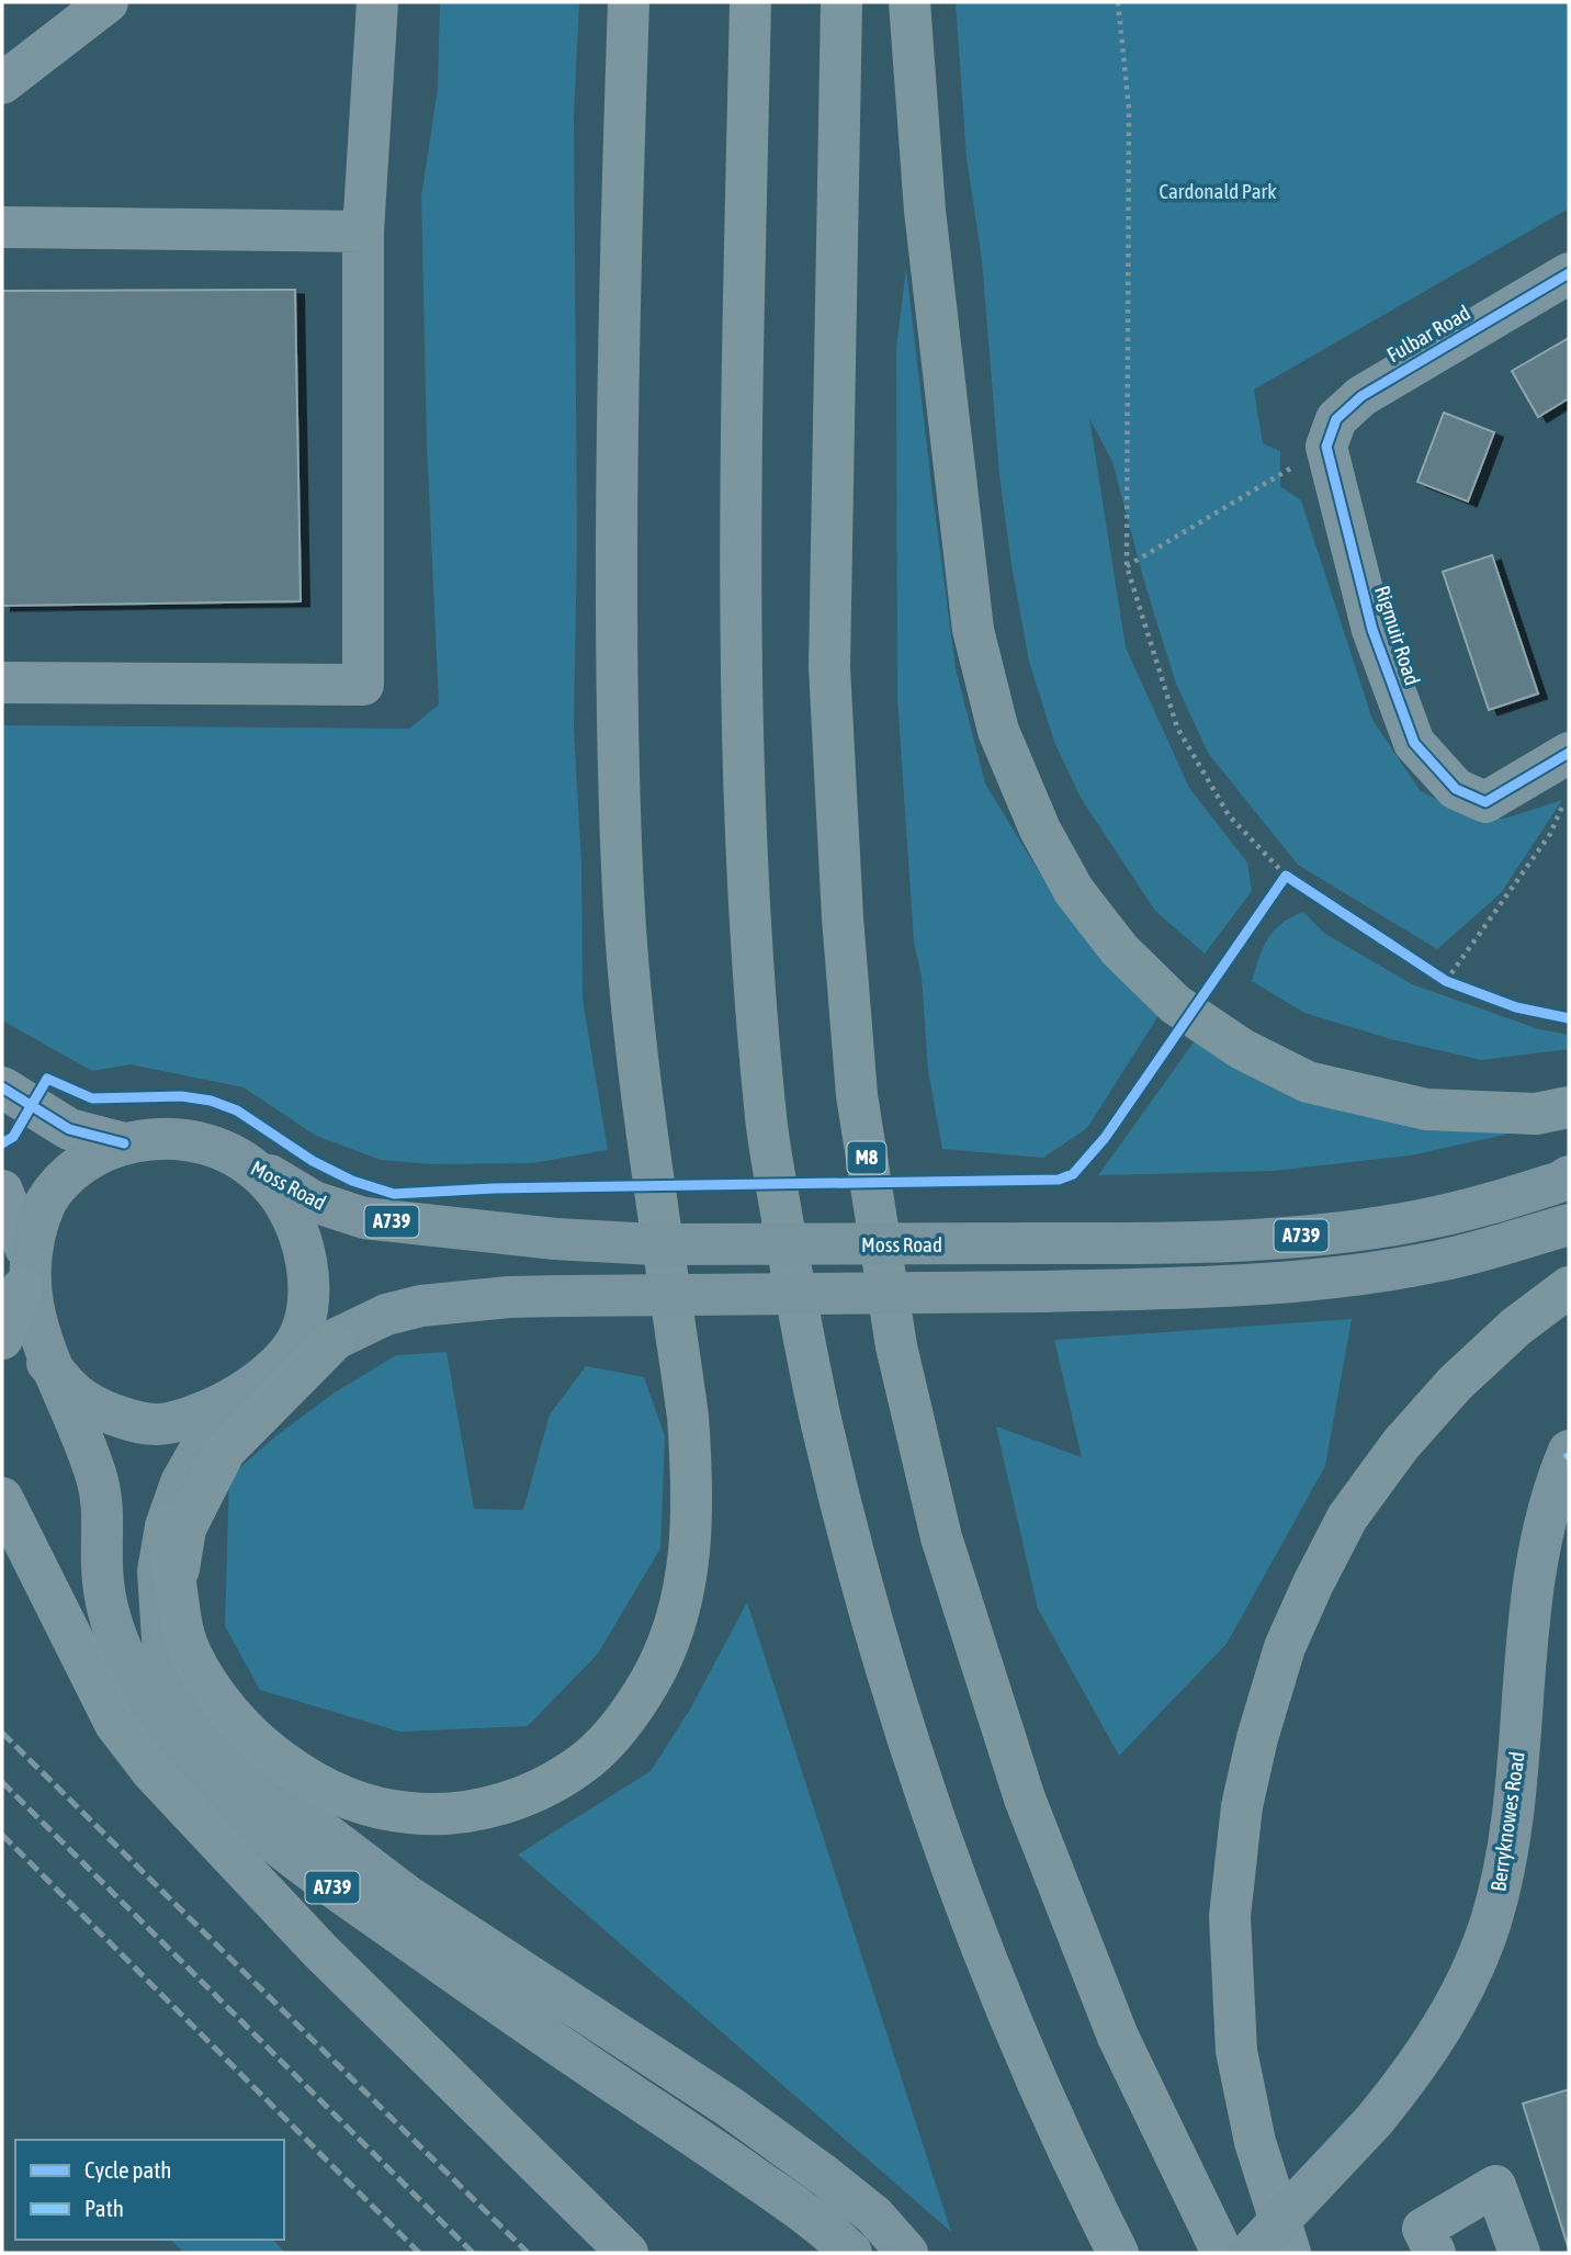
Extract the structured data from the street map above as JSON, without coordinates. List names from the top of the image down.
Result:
{
  "streets": {
    "highway": ["M8"],
    "main road": ["Moss Road", "A739", "Berryknowes Road"],
    "street": ["Fulbar Road", "Rigmuir Road"]
  },
  "crossings": [
    ["Fulbar Road", "Rigmuir Road"]
  ],
  "parks": ["Cardonald Park"],
  "legend": ["Cycle path", "Path"]
}
